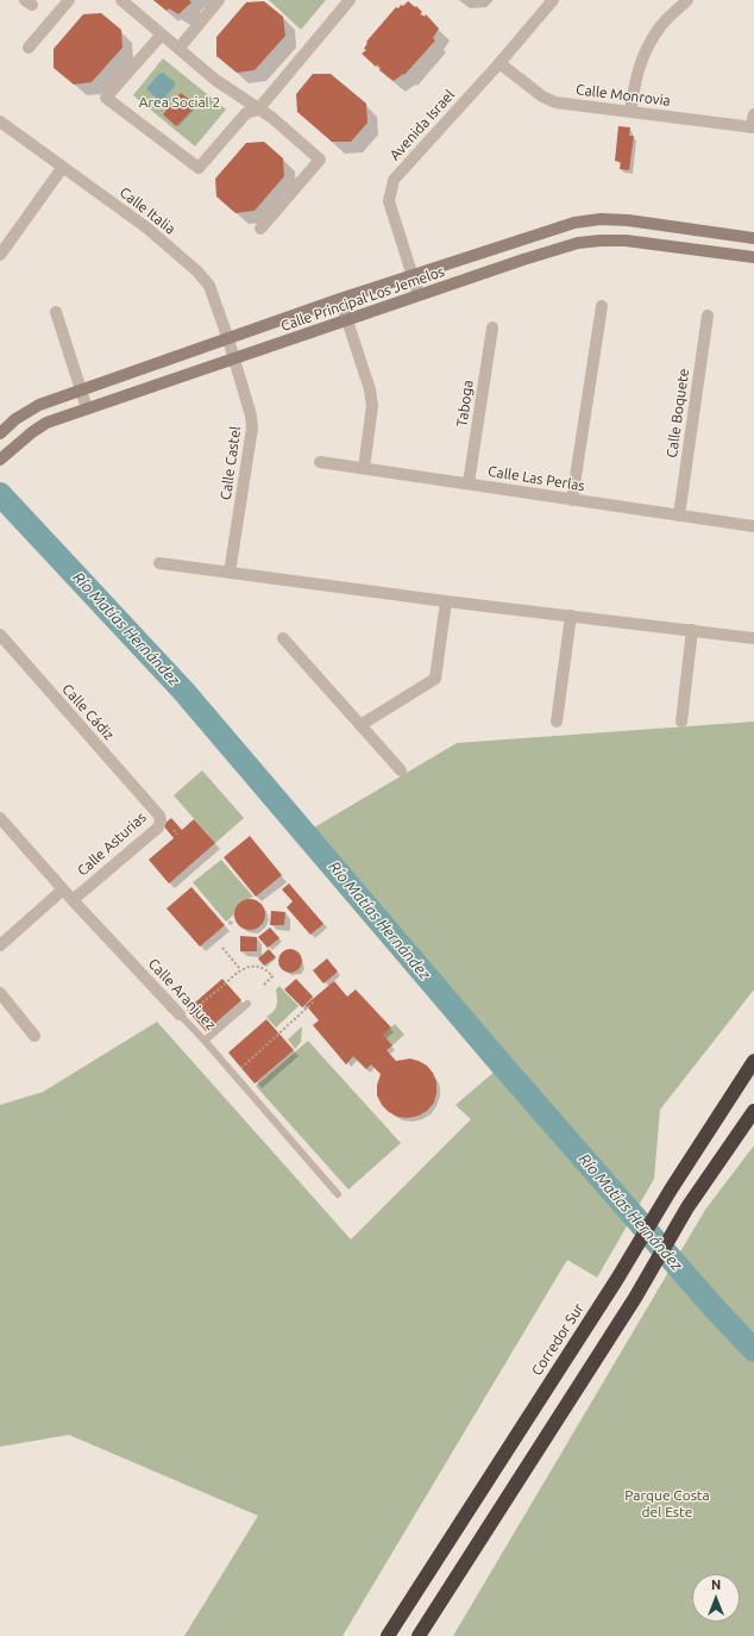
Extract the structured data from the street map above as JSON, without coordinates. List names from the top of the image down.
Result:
{
  "streets": {
    "highway": ["Corredor Sur"],
    "main road": ["Calle Principal Los Jemelos"],
    "street": [
      "Calle Monrovia",
      "Avenida Israel",
      "Calle Italia",
      "Taboga",
      "Calle Boquete",
      "Calle Castel",
      "Calle Las Perlas",
      "Calle Cádiz",
      "Calle Asturias",
      "Calle Aranjuez"
    ]
  },
  "crossings": [
    ["Calle Monrovia", "Avenida Israel"],
    ["Avenida Israel", "Calle Principal Los Jemelos"],
    ["Calle Italia", "Calle Principal Los Jemelos"],
    ["Calle Italia", "Calle Castel"],
    ["Calle Principal Los Jemelos", "Calle Castel"],
    ["Taboga", "Calle Las Perlas"],
    ["Calle Boquete", "Calle Las Perlas"],
    ["Calle Cádiz", "Calle Asturias"],
    ["Calle Asturias", "Calle Aranjuez"]
  ],
  "water": ["Río Matías Hernández"],
  "parks": ["Area Social 2", "Parque Costa del Este"],
  "north": "top"
}
